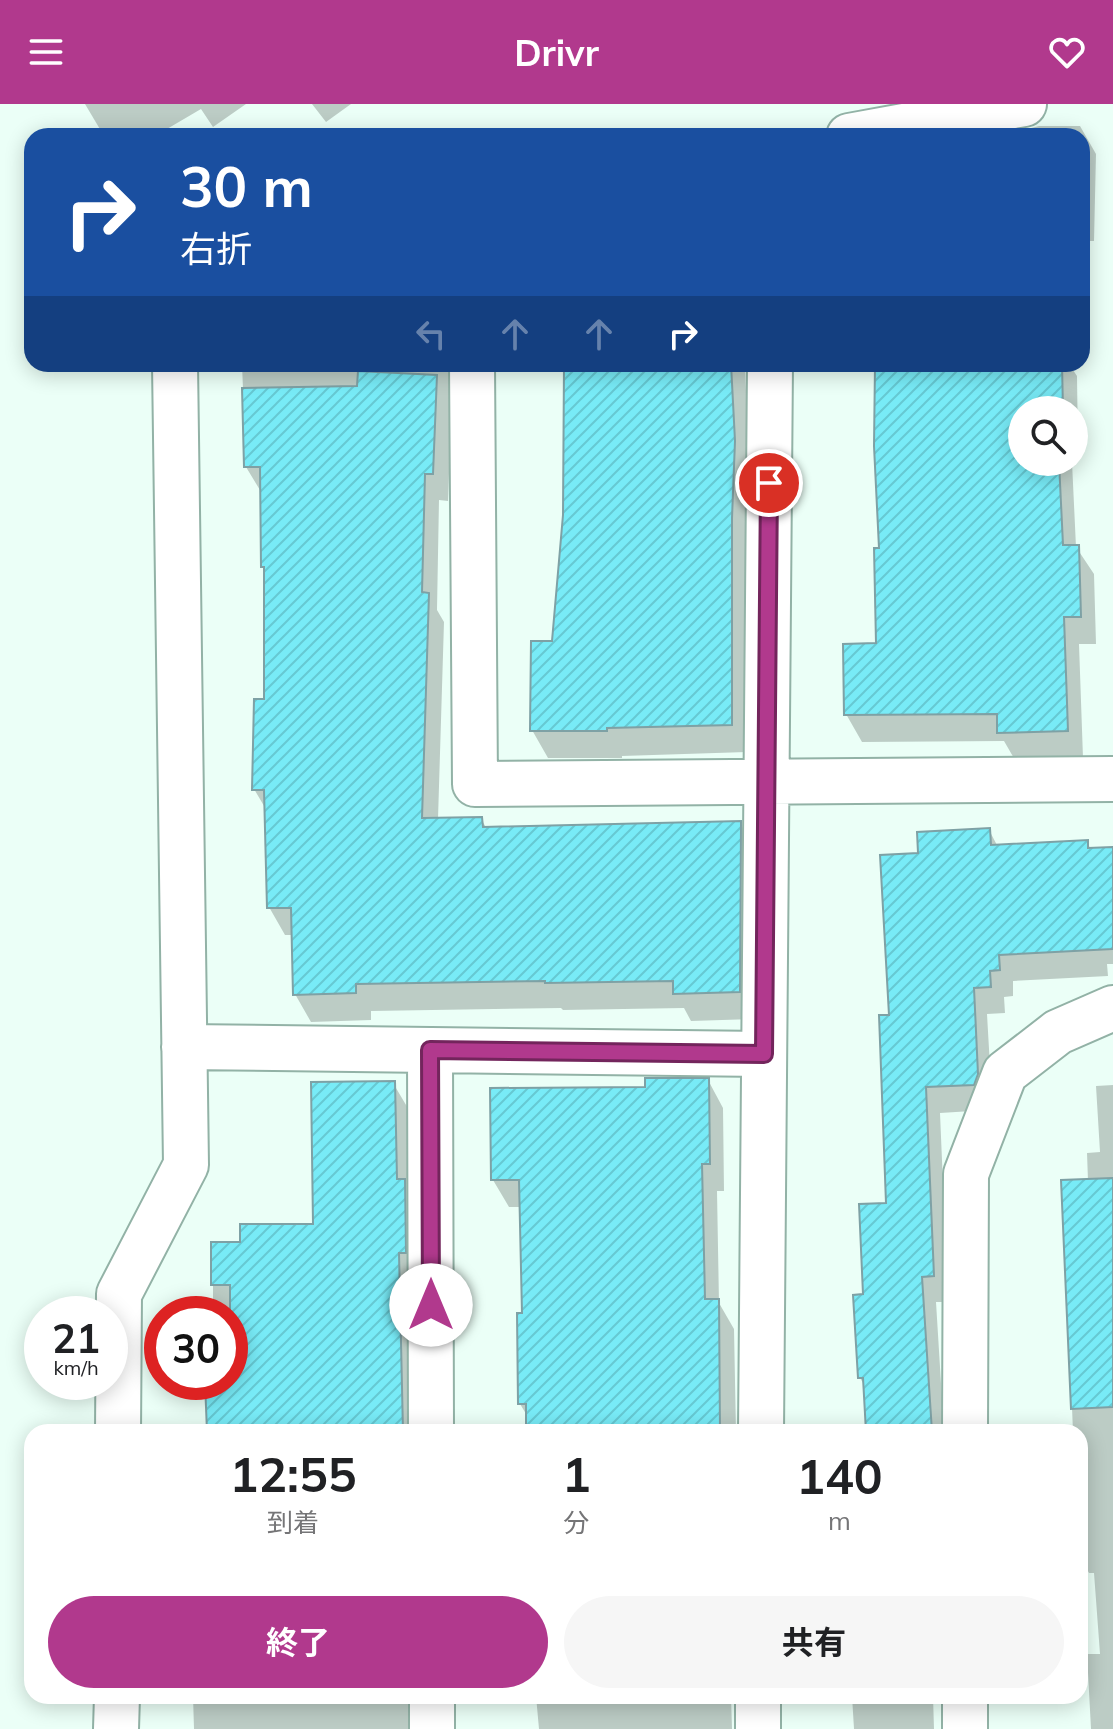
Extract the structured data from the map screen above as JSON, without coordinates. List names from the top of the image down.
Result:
{
  "page": {
    "header": "Drivr",
    "turn": ["30 m", "右折"],
    "speed": "21 km/h",
    "limit": "30",
    "eta": [
      "12:55",
      "到着",
      "1",
      "分",
      "140",
      "m"
    ],
    "buttons": ["終了", "共有"]
  }
}
